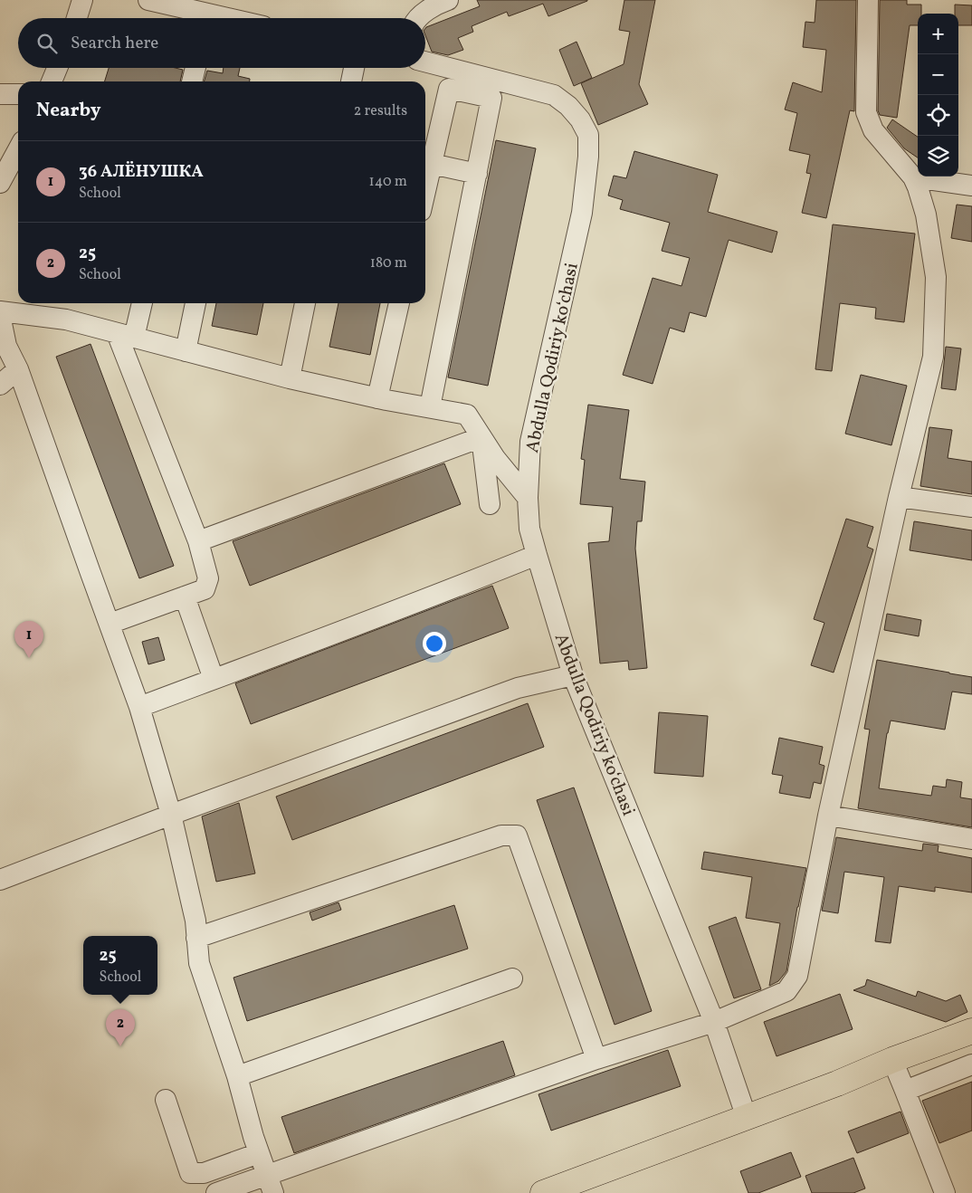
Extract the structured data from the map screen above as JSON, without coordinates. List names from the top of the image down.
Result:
{
  "streets": {
    "street": ["Abdulla Qodiriy koʻchasi"]
  },
  "page": {
    "map_buttons": ["+", "−"],
    "search": "Search here",
    "heading": ["Nearby", "2 results"],
    "list": [
      {
        "mark": "1",
        "name": "36 АЛЁНУШКА",
        "note": "School",
        "value": "140 m"
      },
      {
        "mark": "2",
        "name": "25",
        "note": "School",
        "value": "180 m"
      }
    ],
    "pins": ["1", "2"],
    "popup": ["25", "School"]
  }
}
